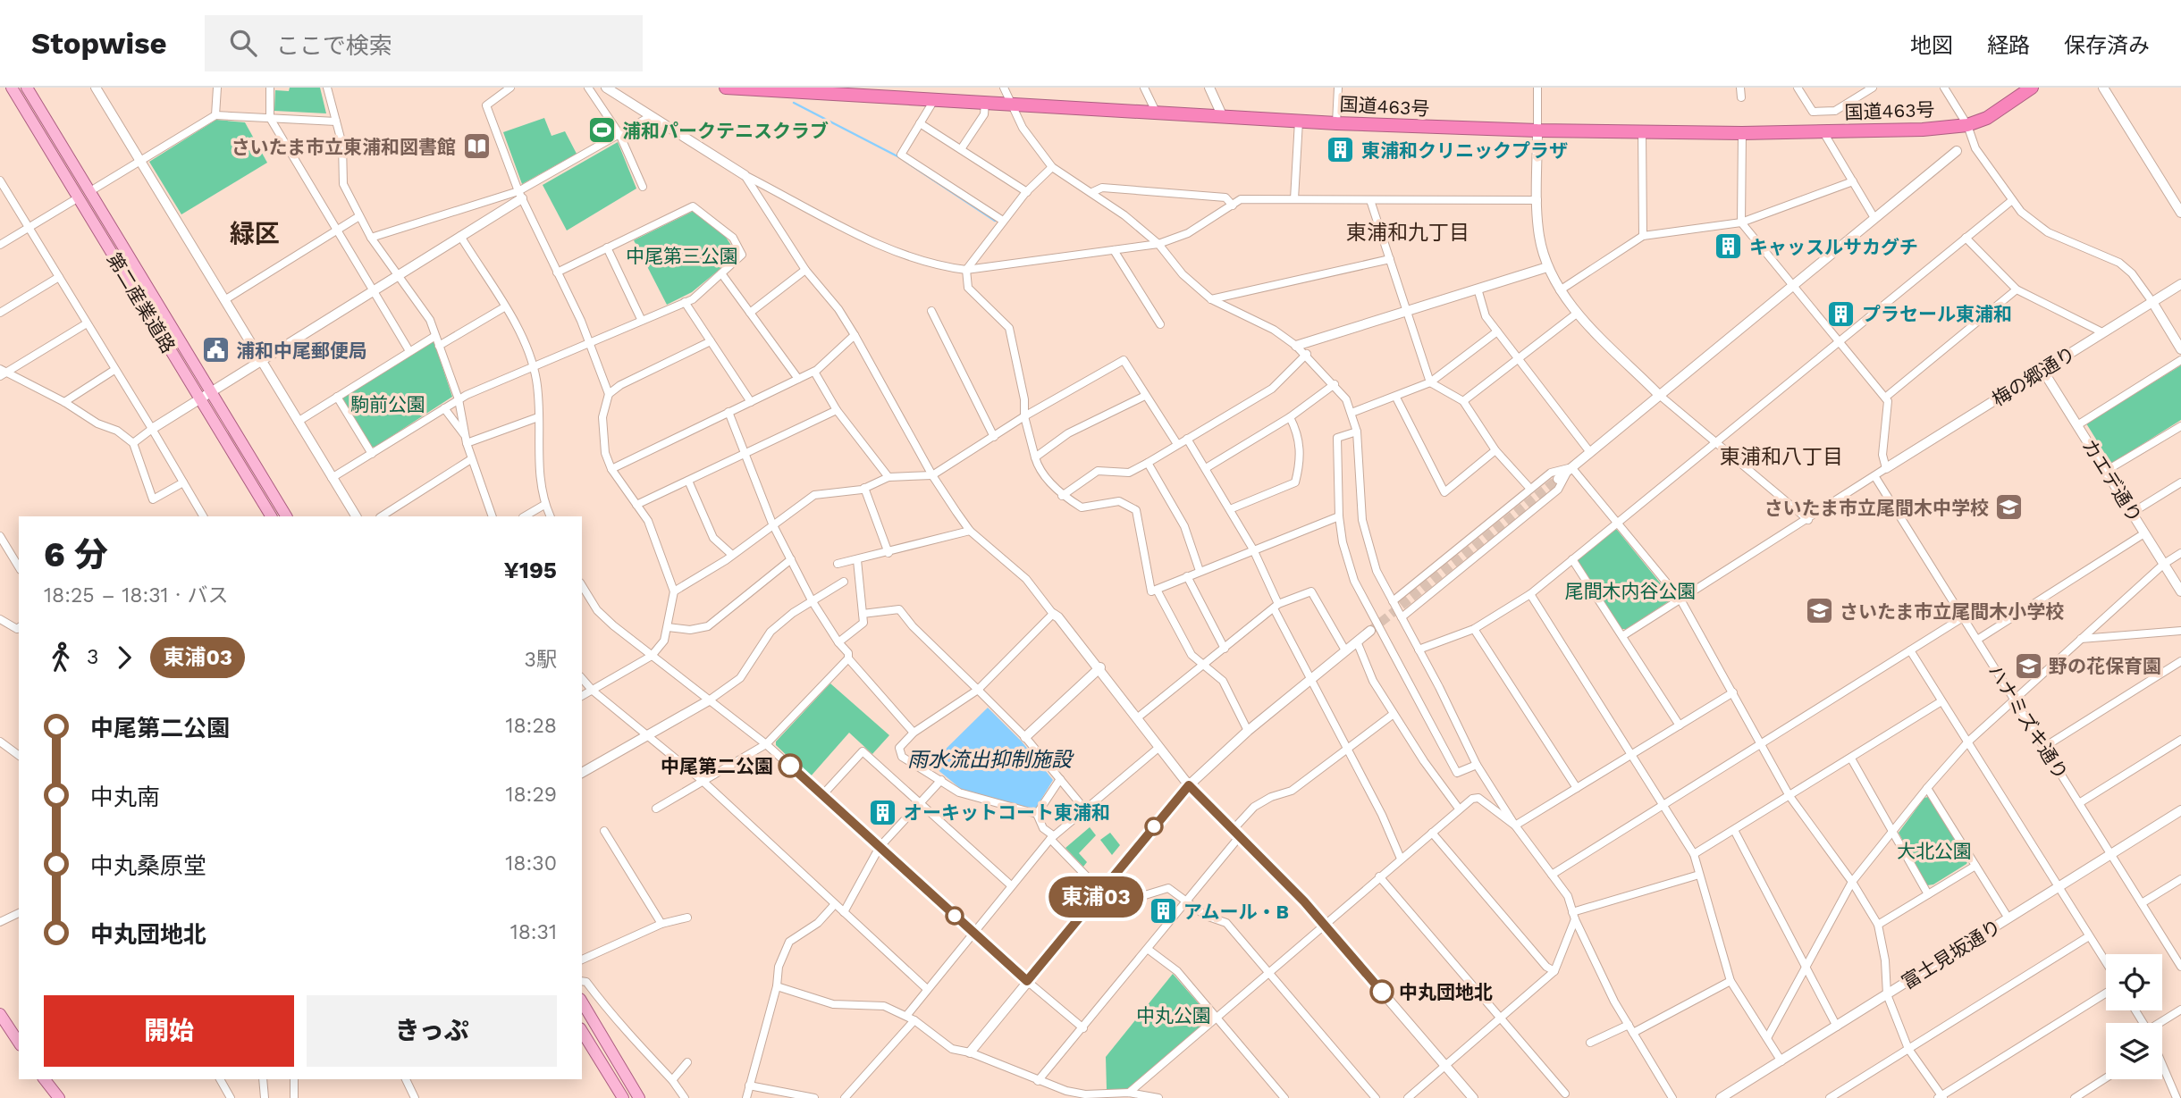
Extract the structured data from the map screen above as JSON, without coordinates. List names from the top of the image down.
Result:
{
  "streets": {
    "highway": ["国道463号"],
    "main road": ["第二産業道路"],
    "street": [
      "梅の郷通り",
      "カエデ通り",
      "ハナミズキ通り",
      "富士見坂通り"
    ]
  },
  "crossings": [
    ["梅の郷通り", "カエデ通り"],
    ["ハナミズキ通り", "富士見坂通り"]
  ],
  "districts": ["東浦和九丁目", "緑区", "東浦和八丁目"],
  "water": ["雨水流出抑制施設"],
  "parks": [
    "中尾第三公園",
    "駒前公園",
    "尾間木内谷公園",
    "大北公園",
    "中丸公園"
  ],
  "places": {
    "sports": ["浦和パークテニスクラブ"],
    "library": ["さいたま市立東浦和図書館"],
    "building": [
      "東浦和クリニックプラザ",
      "キャッスルサカグチ",
      "プラセール東浦和",
      "オーキットコート東浦和",
      "アムール・B"
    ],
    "public building": ["浦和中尾郵便局"],
    "school or university": ["さいたま市立尾間木中学校", "さいたま市立尾間木小学校", "野の花保育園"],
    "other": ["中尾第二公園", "中丸団地北"]
  },
  "lines": ["bus line 東浦03"],
  "page": {
    "header": "Stopwise",
    "search": "ここで検索",
    "nav": ["地図", "経路", "保存済み"],
    "on_map": "東浦03",
    "heading": ["6 分", "18:25 – 18:31 · バス", "¥195"],
    "legs": ["3", "東浦03", "3駅"],
    "list": [
      {
        "name": "中尾第二公園",
        "value": "18:28"
      },
      {
        "name": "中丸南",
        "value": "18:29"
      },
      {
        "name": "中丸桑原堂",
        "value": "18:30"
      },
      {
        "name": "中丸団地北",
        "value": "18:31"
      }
    ],
    "buttons": ["開始", "きっぷ"]
  }
}
